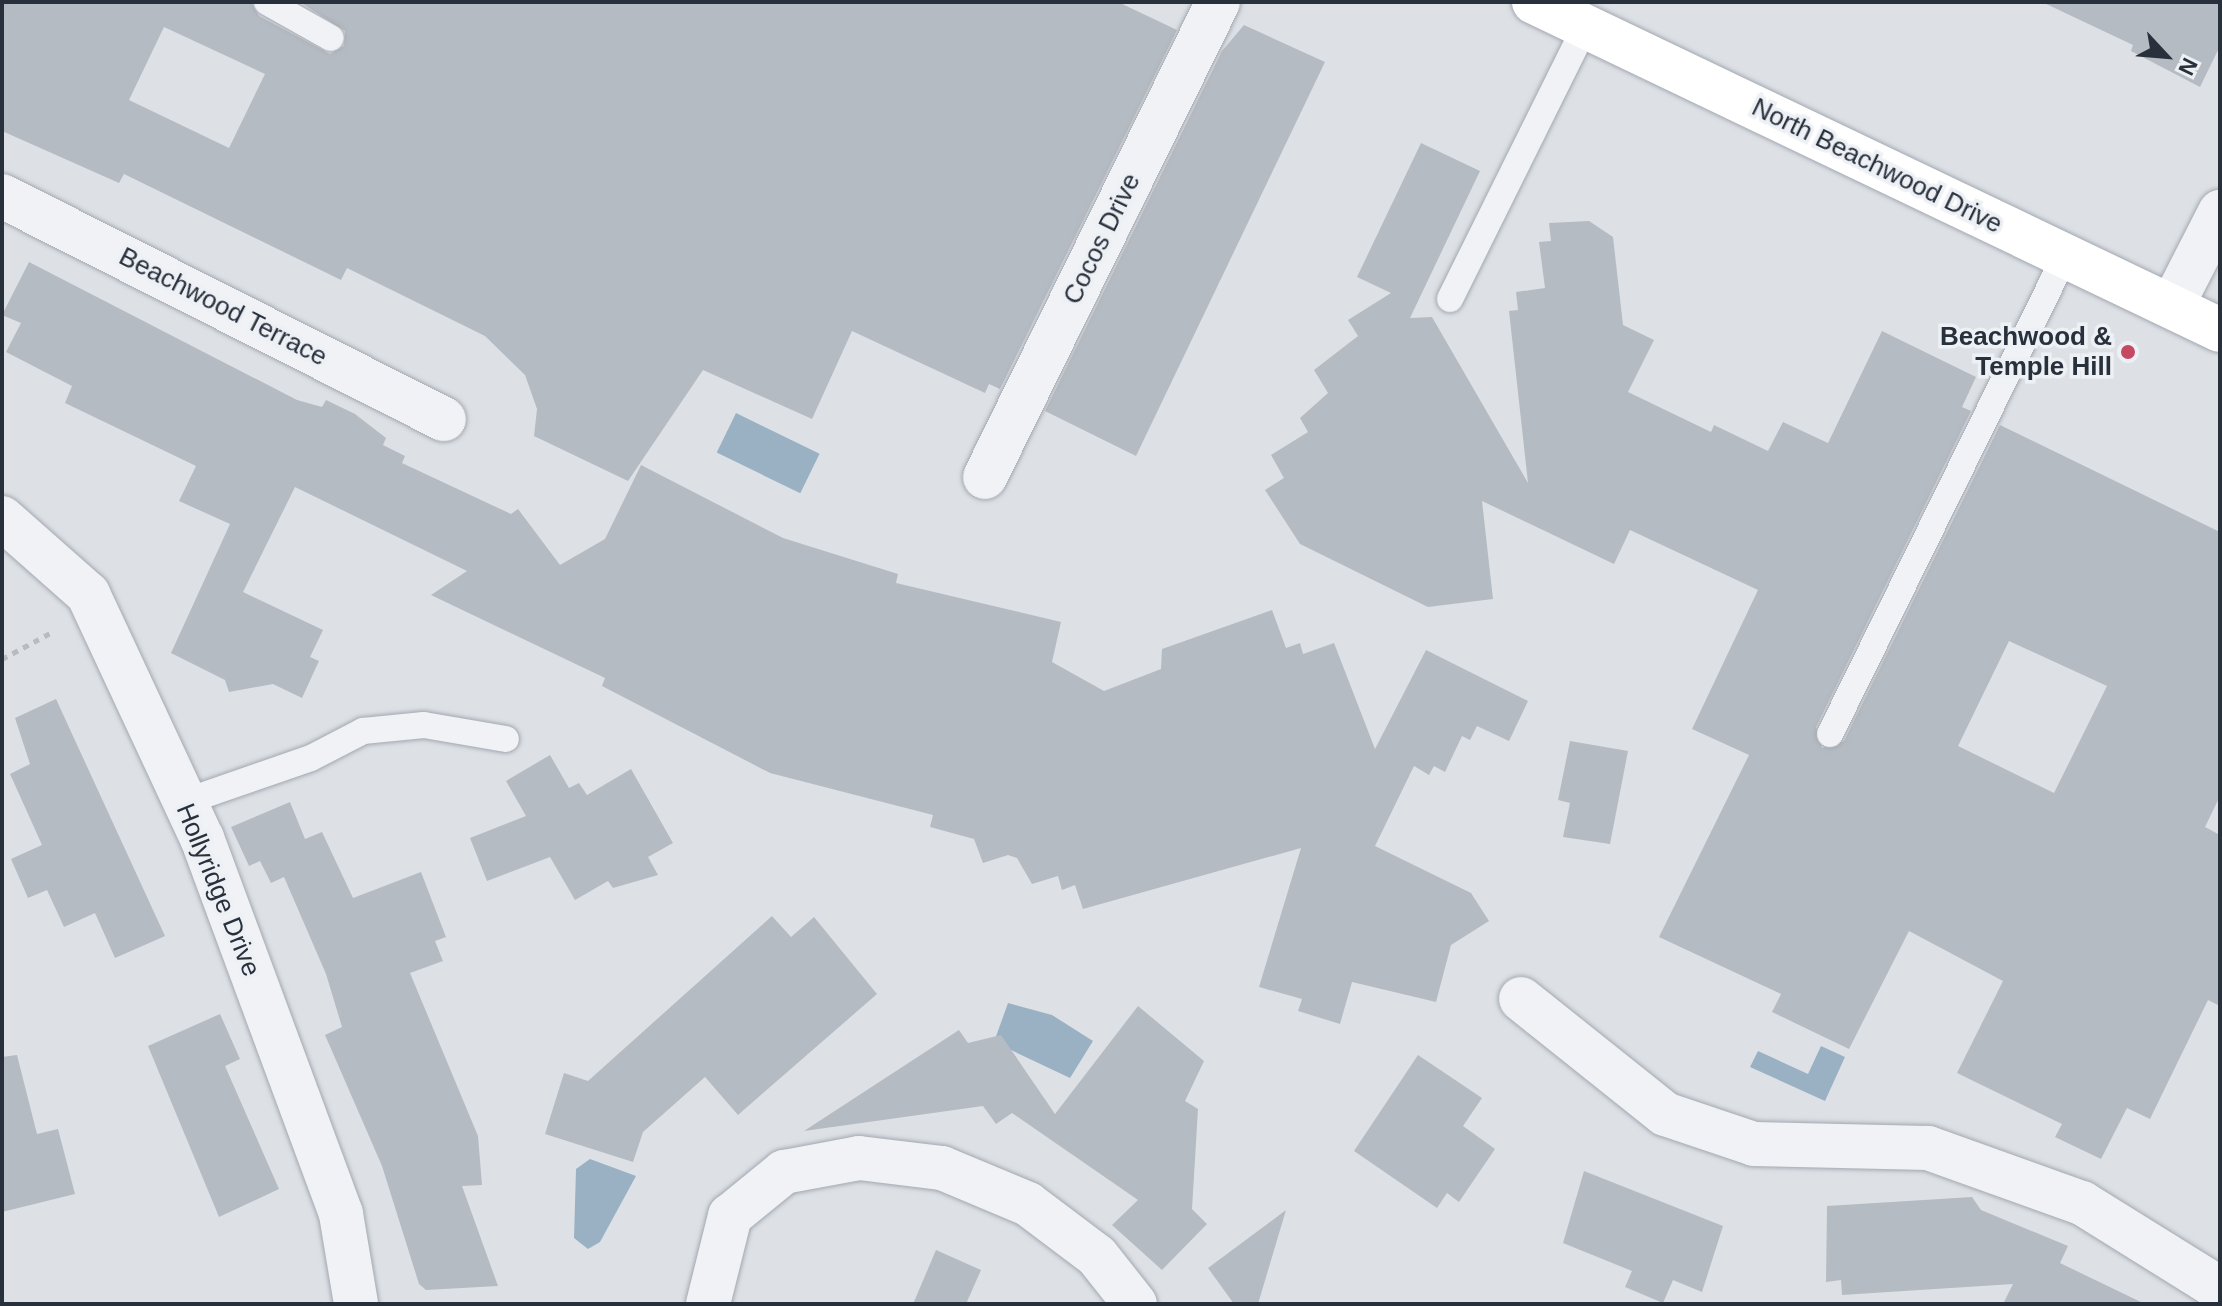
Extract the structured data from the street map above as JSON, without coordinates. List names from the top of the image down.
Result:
{
  "streets": {
    "street": [
      "North Beachwood Drive",
      "Cocos Drive",
      "Beachwood Terrace",
      "Hollyridge Drive"
    ]
  },
  "places": ["Beachwood & Temple Hill"],
  "north": "bottom right"
}
